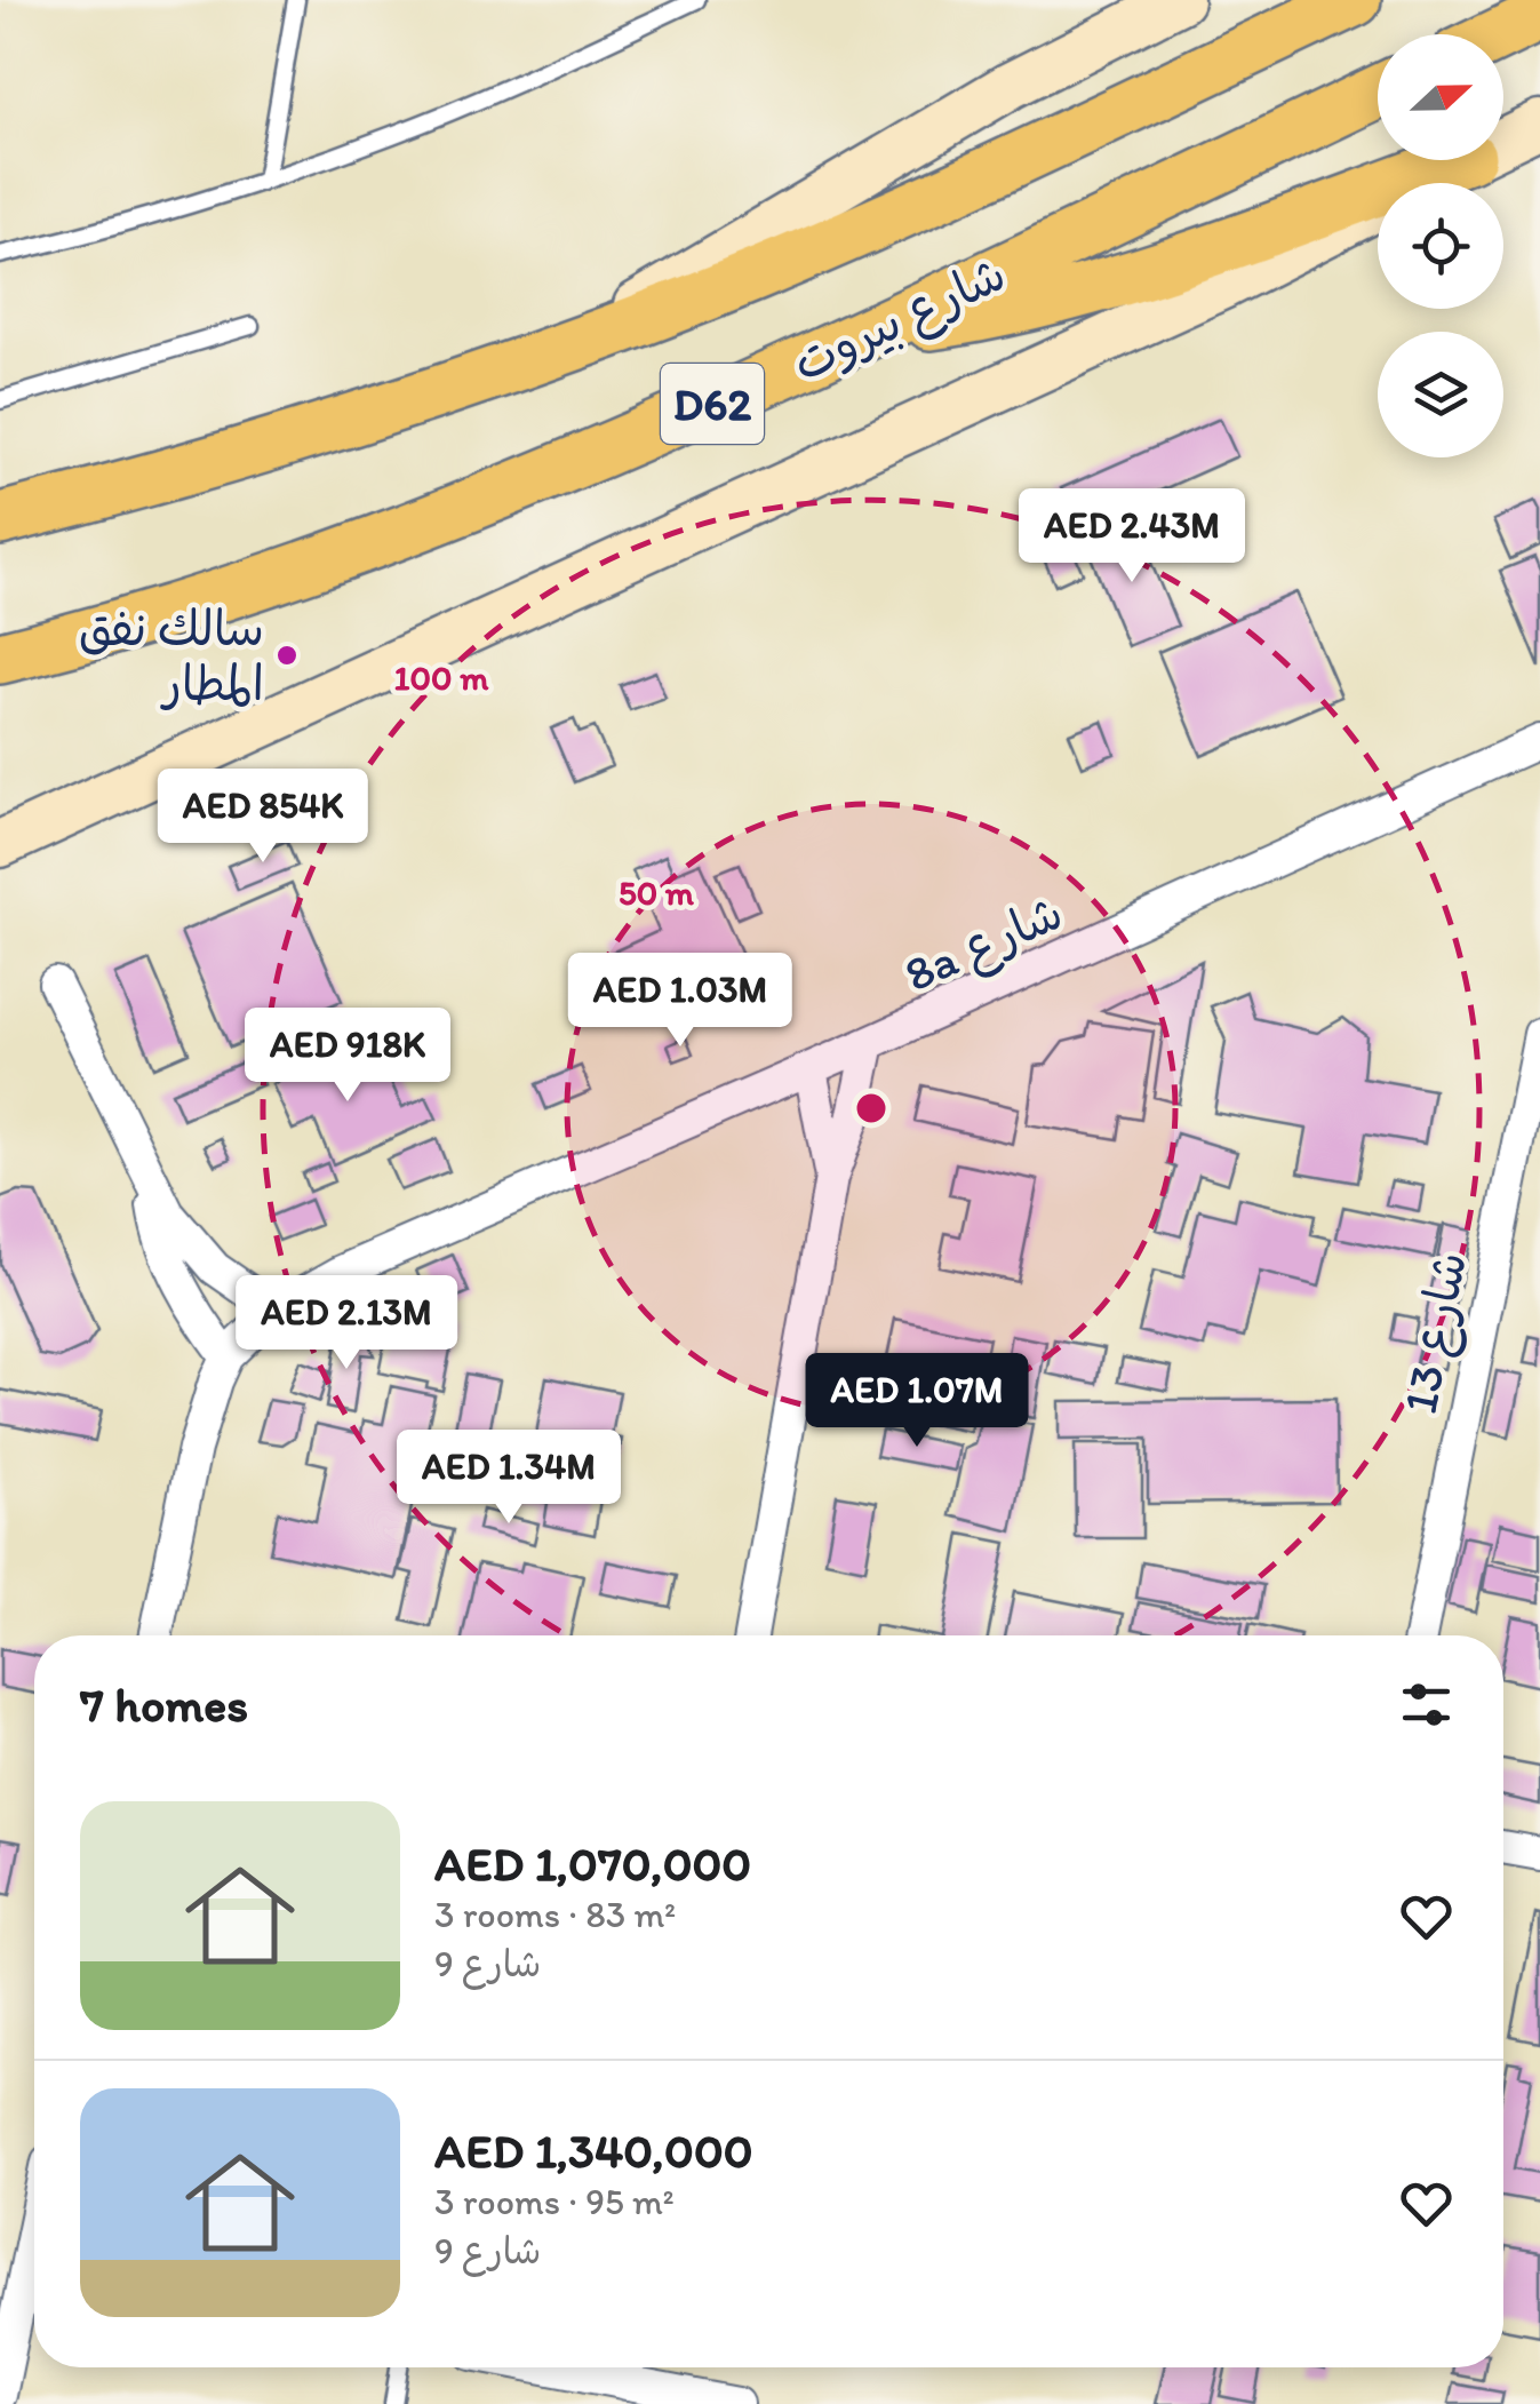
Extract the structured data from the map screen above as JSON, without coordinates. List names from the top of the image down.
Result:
{
  "streets": {
    "main road": ["شارع بيروت", "D62"],
    "street": ["8a شارع", "شارع 13"]
  },
  "crossings": [
    ["شارع بيروت", "D62"]
  ],
  "places": ["سالك نفق المطار"],
  "north": "right",
  "page": {
    "price": [
      "AED 2.43M",
      "AED 854K",
      "AED 1.03M",
      "AED 918K",
      "AED 2.13M",
      "AED 1.07M",
      "AED 1.34M"
    ],
    "heading": "7 homes",
    "list": [
      {
        "name": "AED 1,070,000",
        "note": "3 rooms · 83 m² · شارع 9"
      },
      {
        "name": "AED 1,340,000",
        "note": "3 rooms · 95 m² · شارع 9"
      }
    ]
  },
  "rings": ["100 m", "50 m"]
}
